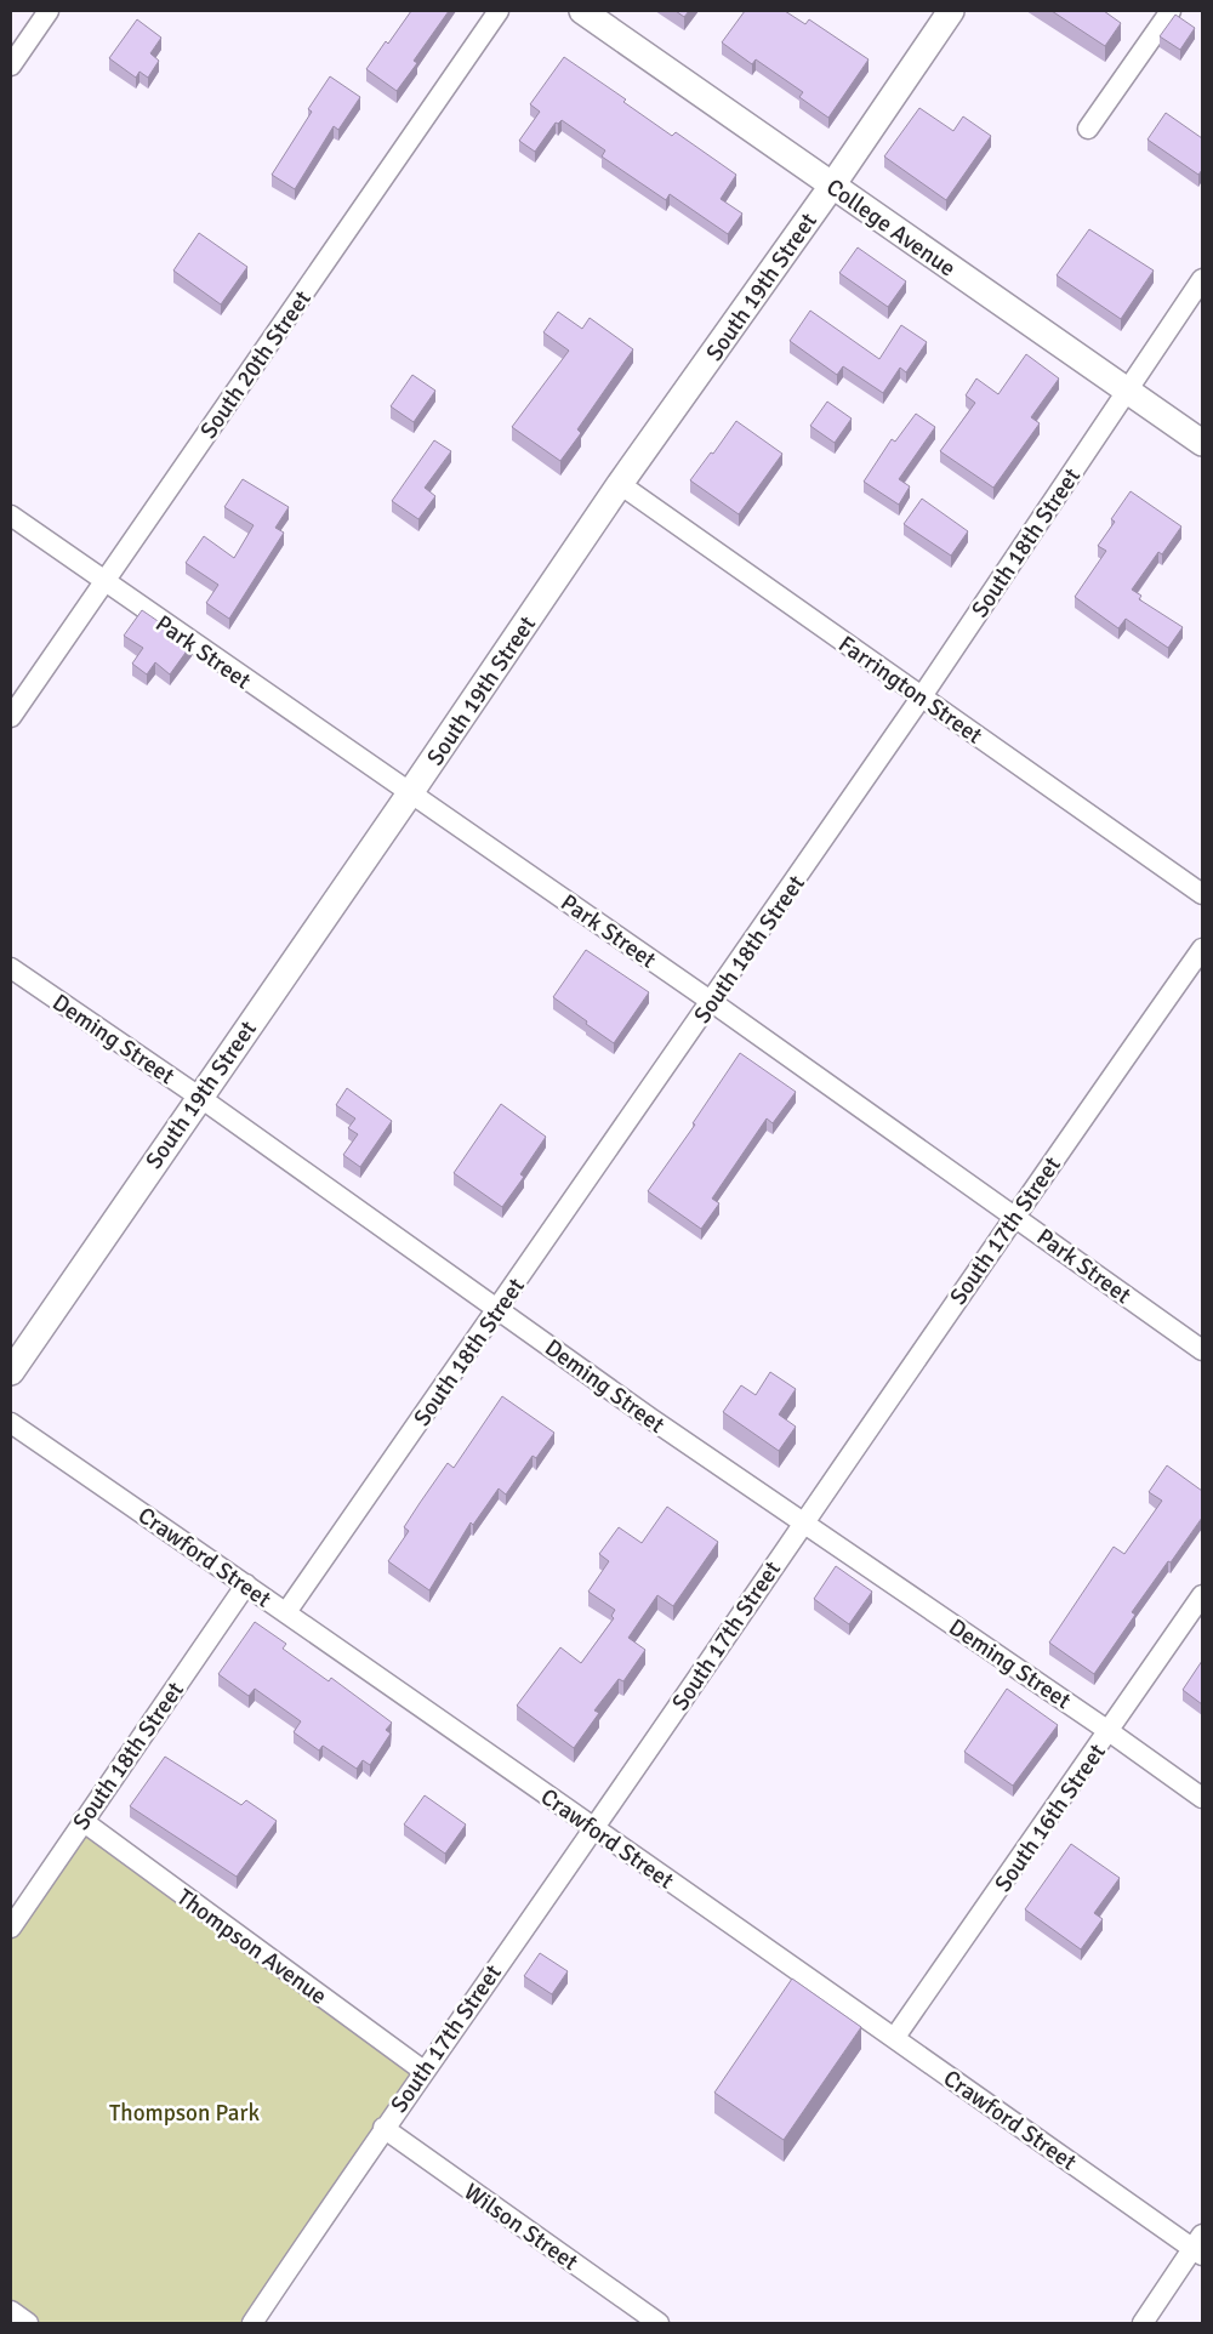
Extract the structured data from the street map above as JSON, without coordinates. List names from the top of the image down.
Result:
{
  "streets": {
    "street": [
      "College Avenue",
      "South 19th Street",
      "South 20th Street",
      "South 18th Street",
      "Park Street",
      "Farrington Street",
      "Deming Street",
      "South 17th Street",
      "Crawford Street",
      "South 16th Street",
      "Thompson Avenue",
      "Wilson Street"
    ]
  },
  "crossings": [
    ["College Avenue", "South 19th Street"],
    ["College Avenue", "South 18th Street"],
    ["South 19th Street", "Park Street"],
    ["South 19th Street", "Farrington Street"],
    ["South 19th Street", "Deming Street"],
    ["South 20th Street", "Park Street"],
    ["South 18th Street", "Park Street"],
    ["South 18th Street", "Farrington Street"],
    ["South 18th Street", "Deming Street"],
    ["South 18th Street", "Crawford Street"],
    ["South 18th Street", "Thompson Avenue"],
    ["Park Street", "South 17th Street"],
    ["Deming Street", "South 17th Street"],
    ["Deming Street", "South 16th Street"],
    ["South 17th Street", "Crawford Street"],
    ["South 17th Street", "Thompson Avenue"],
    ["South 17th Street", "Wilson Street"],
    ["Crawford Street", "South 16th Street"]
  ],
  "parks": ["Thompson Park"]
}
